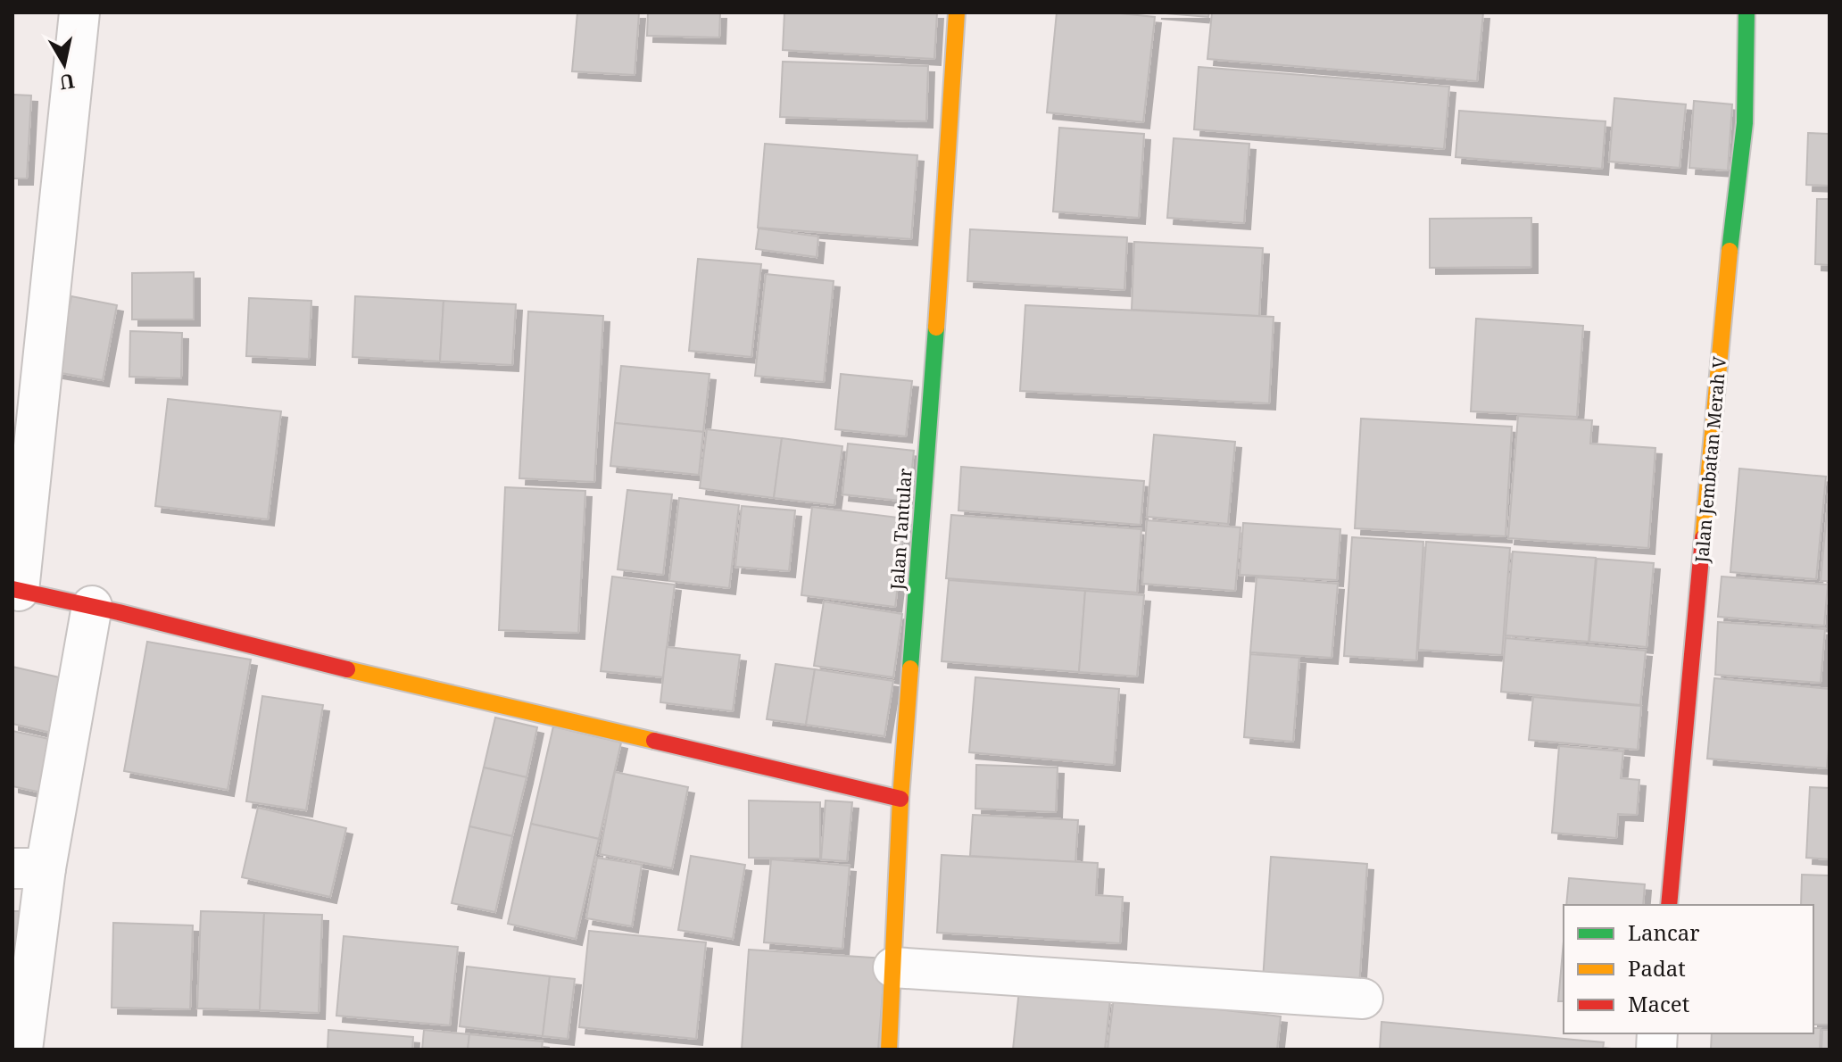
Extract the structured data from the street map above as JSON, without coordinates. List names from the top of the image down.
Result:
{
  "streets": {
    "street": ["Jalan Jembatan Merah V", "Jalan Tantular"]
  },
  "legend": ["Lancar", "Padat", "Macet"],
  "north": "bottom"
}
